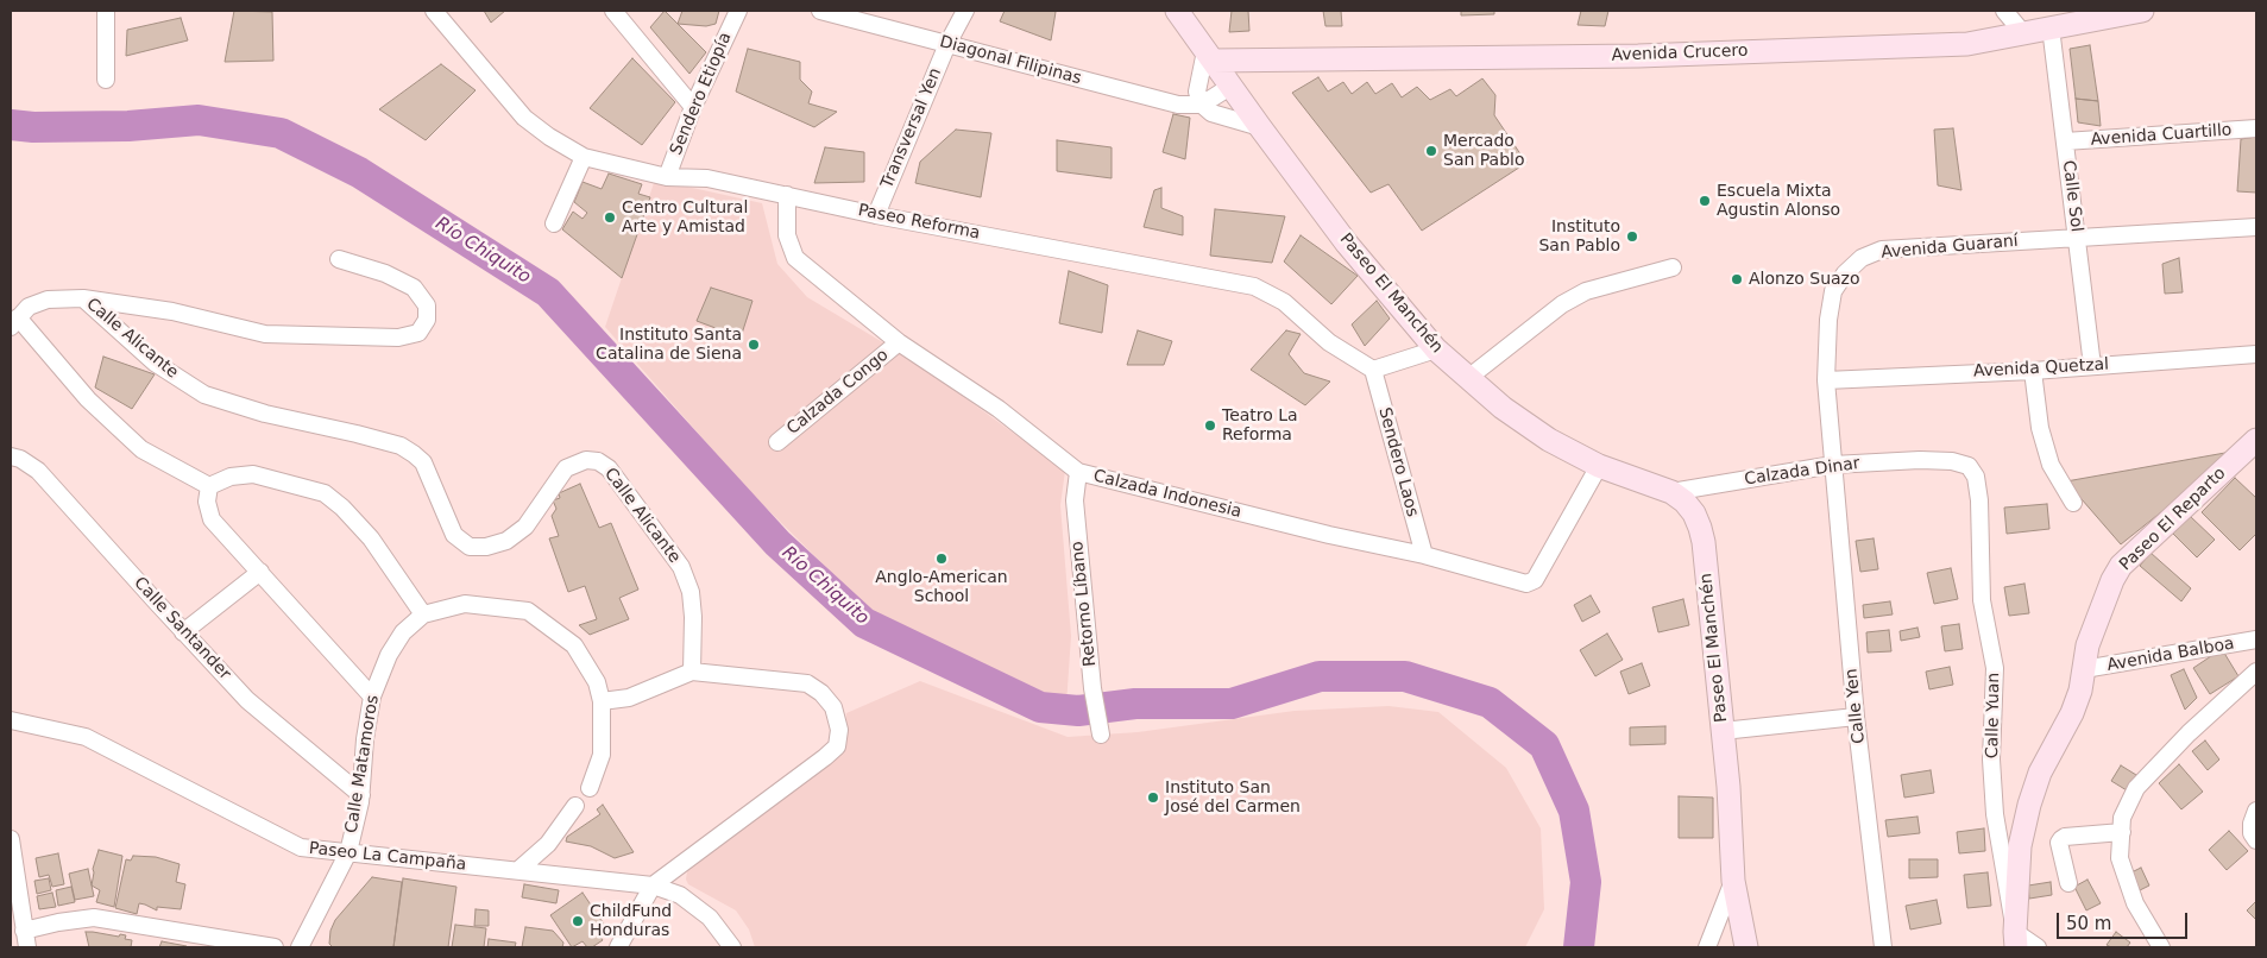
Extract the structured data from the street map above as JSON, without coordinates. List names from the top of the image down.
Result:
{
  "streets": {
    "street": [
      "Avenida Crucero",
      "Diagonal Filipinas",
      "Sendero Etiopía",
      "Transversal Yen",
      "Avenida Cuartillo",
      "Calle Sol",
      "Paseo Reforma",
      "Avenida Guaraní",
      "Paseo El Manchén",
      "Calle Alicante",
      "Avenida Quetzal",
      "Calzada Congo",
      "Sendero Laos",
      "Calzada Dinar",
      "Calzada Indonesia",
      "Paseo El Reparto",
      "Retorno Líbano",
      "Calle Santander",
      "Avenida Balboa",
      "Calle Yen",
      "Calle Yuan",
      "Calle Matamoros",
      "Paseo La Campaña"
    ]
  },
  "crossings": [
    ["Avenida Crucero", "Calle Sol"],
    ["Avenida Crucero", "Paseo El Manchén"],
    ["Diagonal Filipinas", "Transversal Yen"],
    ["Diagonal Filipinas", "Paseo El Manchén"],
    ["Sendero Etiopía", "Paseo Reforma"],
    ["Transversal Yen", "Paseo Reforma"],
    ["Avenida Cuartillo", "Calle Sol"],
    ["Calle Sol", "Avenida Guaraní"],
    ["Calle Sol", "Avenida Quetzal"],
    ["Paseo Reforma", "Sendero Laos"],
    ["Paseo Reforma", "Calzada Indonesia"],
    ["Avenida Guaraní", "Avenida Quetzal"],
    ["Avenida Guaraní", "Calzada Dinar"],
    ["Avenida Guaraní", "Calle Yen"],
    ["Paseo El Manchén", "Calzada Dinar"],
    ["Paseo El Manchén", "Calzada Indonesia"],
    ["Calzada Congo", "Calzada Indonesia"],
    ["Sendero Laos", "Calzada Indonesia"],
    ["Calzada Dinar", "Calle Yen"],
    ["Calzada Dinar", "Calle Yuan"],
    ["Calzada Indonesia", "Retorno Líbano"],
    ["Paseo El Reparto", "Avenida Balboa"],
    ["Paseo El Reparto", "Calle Yuan"],
    ["Calle Santander", "Calle Matamoros"],
    ["Calle Matamoros", "Paseo La Campaña"]
  ],
  "water": ["Río Chiquito"],
  "places": [
    "Mercado San Pablo",
    "Escuela Mixta Agustin Alonso",
    "Centro Cultural Arte y Amistad",
    "Instituto San Pablo",
    "Alonzo Suazo",
    "Instituto Santa Catalina de Siena",
    "Teatro La Reforma",
    "Anglo-American School",
    "Instituto San José del Carmen",
    "ChildFund Honduras"
  ],
  "scale_bar": "50 m"
}
